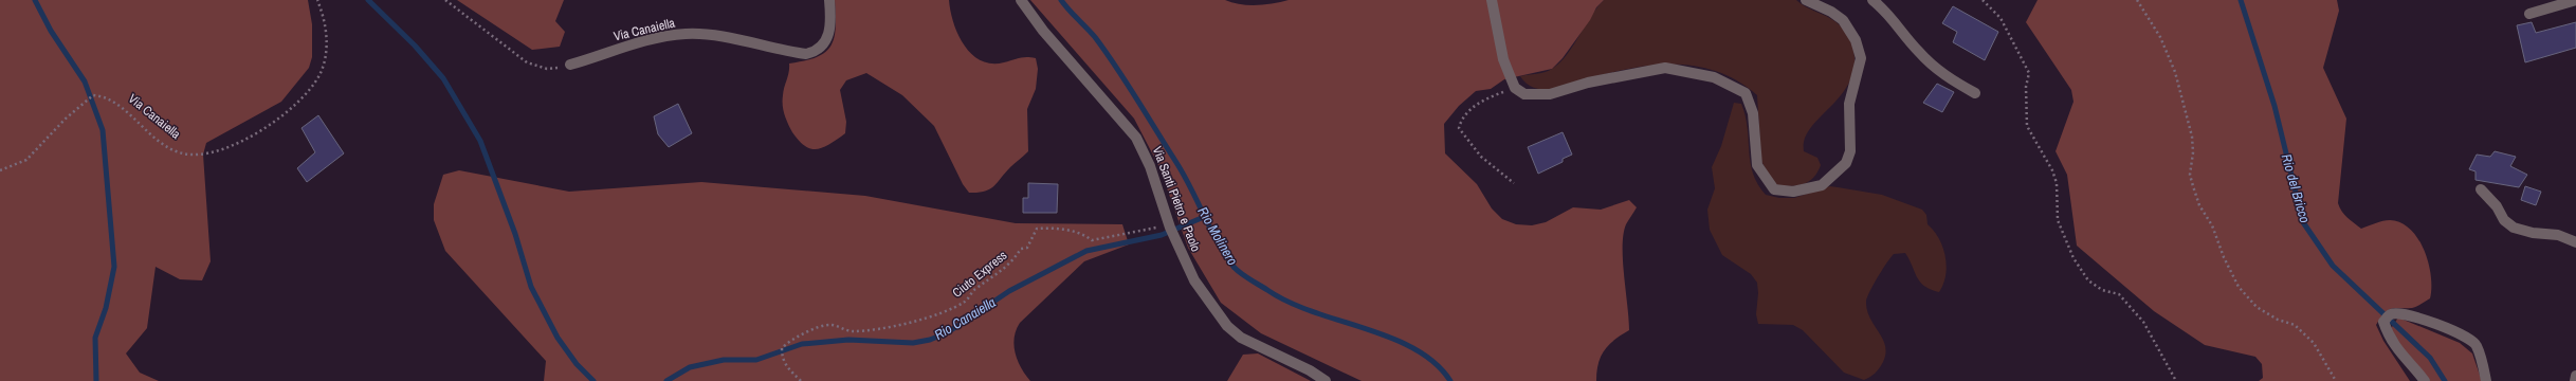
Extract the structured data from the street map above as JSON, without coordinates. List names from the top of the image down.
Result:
{
  "streets": {
    "street": ["Via Canaiella", "Via Santi Pietro e Paolo"],
    "path": ["Ciuto Express"]
  },
  "crossings": [
    ["Via Santi Pietro e Paolo", "Ciuto Express"]
  ],
  "water": ["Rio del Bricco", "Rio Molinero", "Rio Canaiella"]
}
